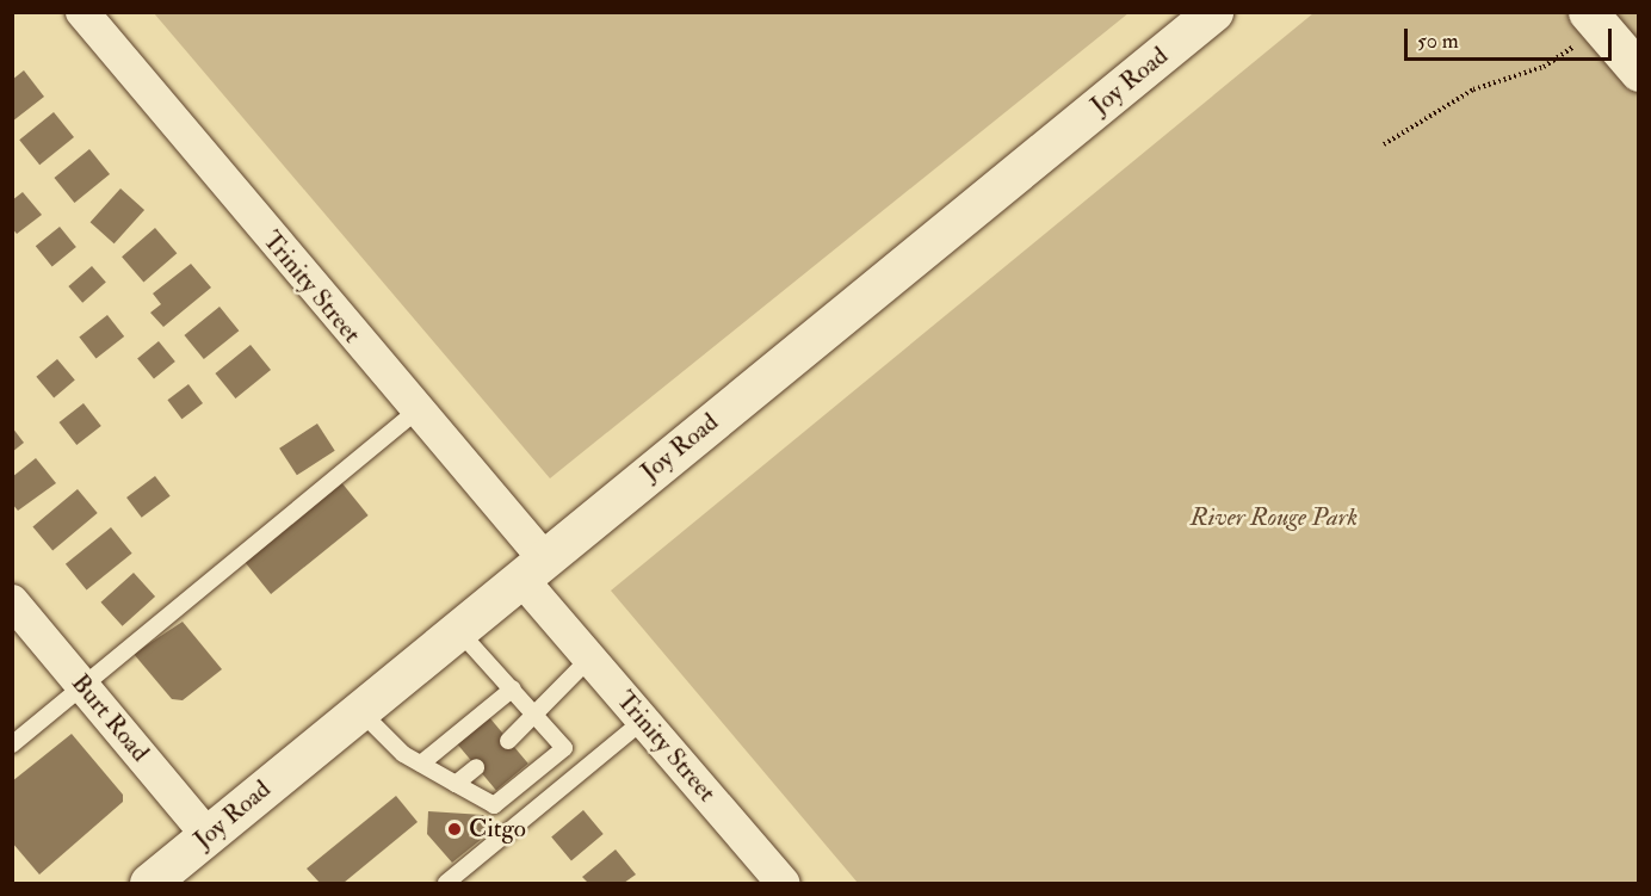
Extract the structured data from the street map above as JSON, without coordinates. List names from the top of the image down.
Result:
{
  "streets": {
    "main road": ["Joy Road"],
    "street": ["Trinity Street", "Burt Road"]
  },
  "crossings": [
    ["Joy Road", "Trinity Street"],
    ["Joy Road", "Burt Road"]
  ],
  "parks": ["River Rouge Park"],
  "places": ["Citgo"],
  "scale_bar": "50 m"
}
